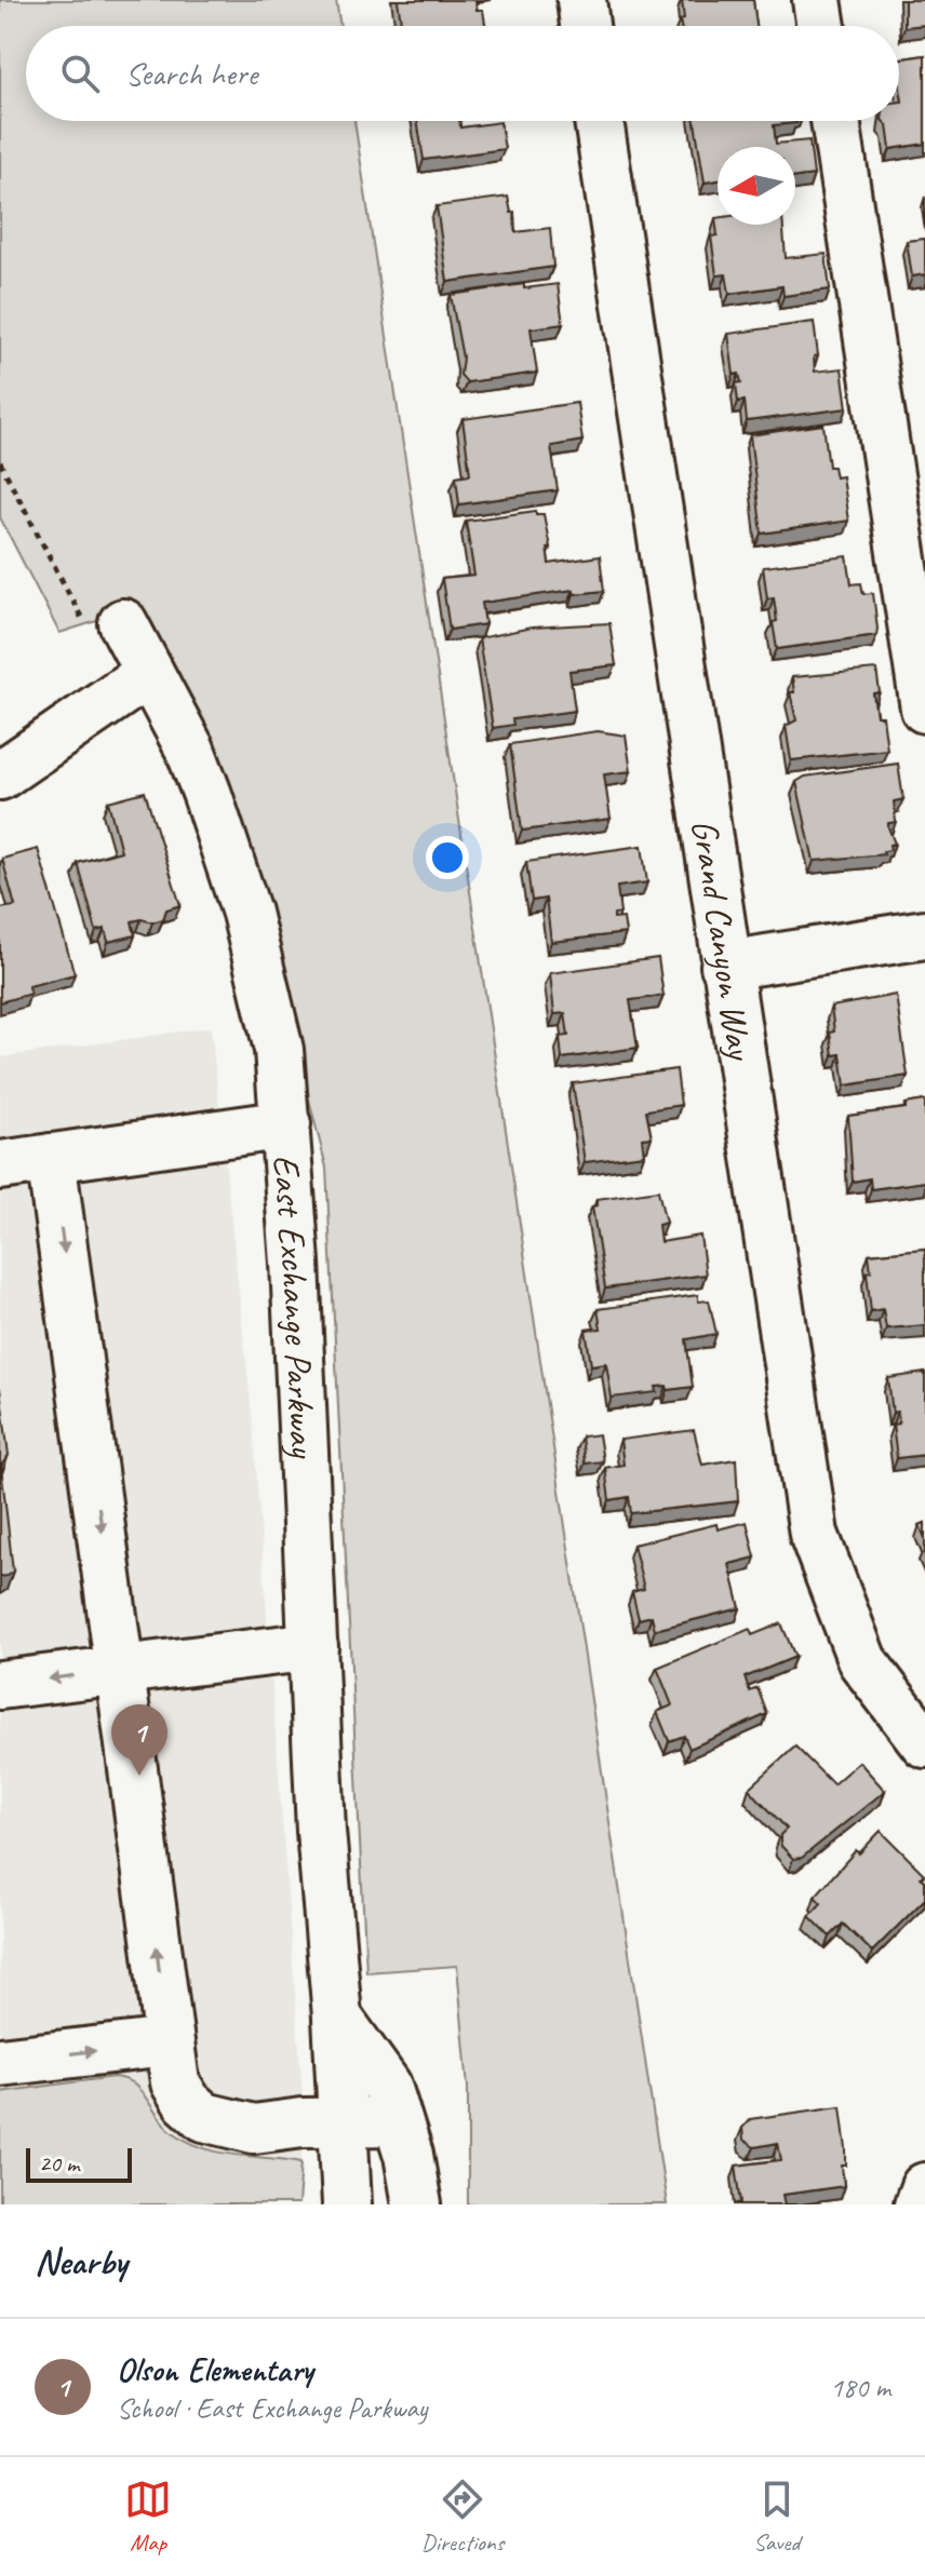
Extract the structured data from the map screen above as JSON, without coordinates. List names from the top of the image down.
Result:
{
  "streets": {
    "street": ["Grand Canyon Way", "East Exchange Parkway"]
  },
  "scale_bar": "20 m",
  "north": "left",
  "page": {
    "search": "Search here",
    "pins": "1",
    "scale": "20 m",
    "heading": "Nearby",
    "list": [
      {
        "mark": "1",
        "name": "Olson Elementary",
        "note": "School · East Exchange Parkway",
        "value": "180 m"
      }
    ],
    "nav": ["Map", "Directions", "Saved"]
  }
}
